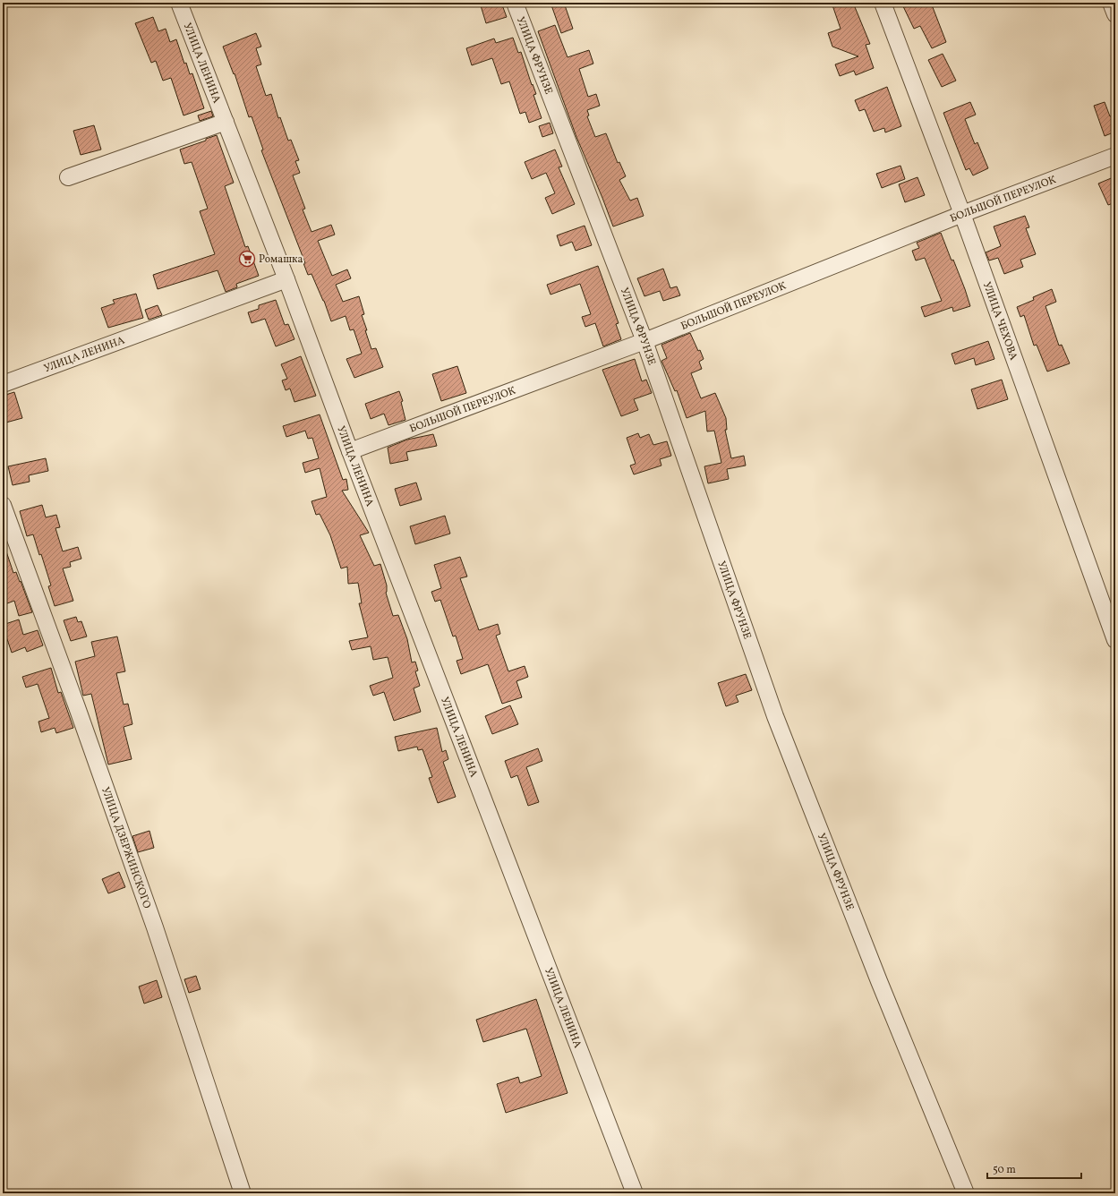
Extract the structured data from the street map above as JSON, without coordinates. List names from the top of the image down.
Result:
{
  "streets": {
    "street": [
      "УЛИЦА ФРУНЗЕ",
      "УЛИЦА ЛЕНИНА",
      "БОЛЬШОЙ ПЕРЕУЛОК",
      "УЛИЦА ЧЕХОВА",
      "УЛИЦА ДЗЕРЖИНСКОГО"
    ]
  },
  "crossings": [
    ["УЛИЦА ФРУНЗЕ", "БОЛЬШОЙ ПЕРЕУЛОК"],
    ["УЛИЦА ЛЕНИНА", "БОЛЬШОЙ ПЕРЕУЛОК"],
    ["БОЛЬШОЙ ПЕРЕУЛОК", "УЛИЦА ЧЕХОВА"]
  ],
  "places": {
    "supermarket": ["Ромашка"]
  },
  "scale_bar": "50 m"
}
